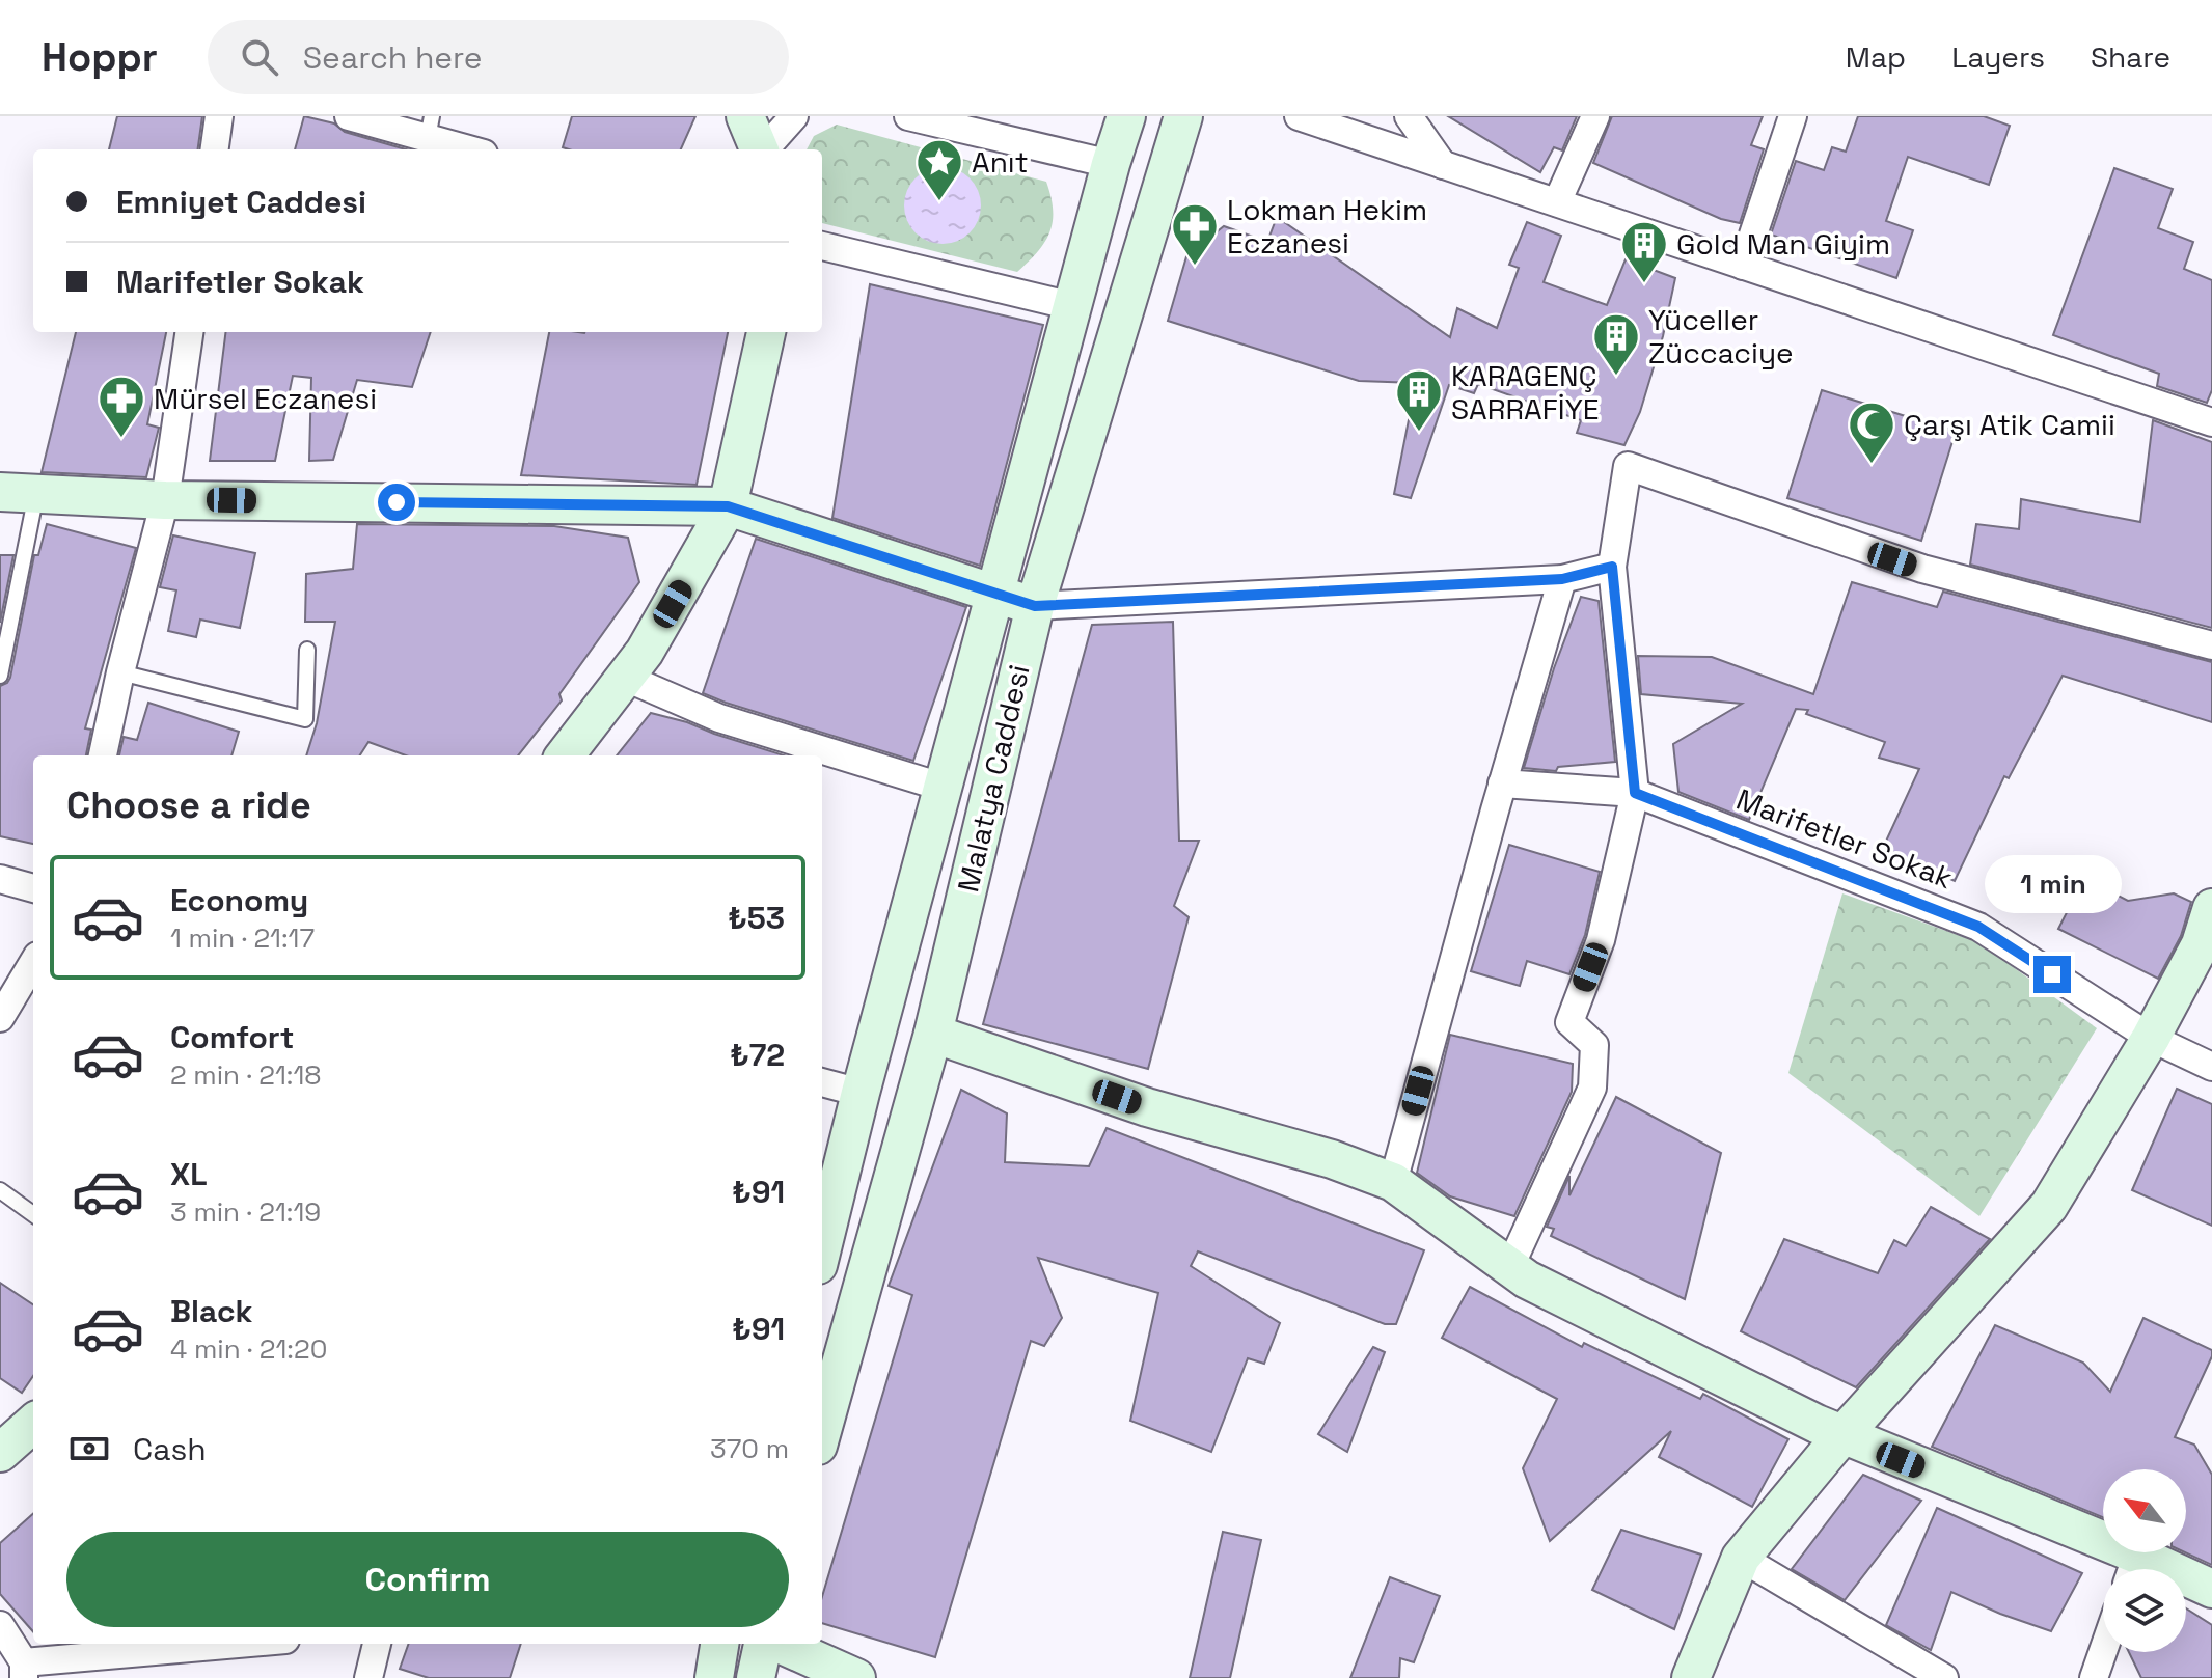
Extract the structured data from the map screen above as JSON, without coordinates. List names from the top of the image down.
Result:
{
  "streets": {
    "street": ["Malatya Caddesi", "Marifetler Sokak"]
  },
  "places": {
    "place": ["Anıt"],
    "pharmacy": ["Lokman Hekim Eczanesi", "Mürsel Eczanesi"],
    "building": ["Gold Man Giyim", "Yüceller Züccaciye", "KARAGENÇ SARRAFİYE"],
    "mosque": ["Çarşı Atik Camii"]
  },
  "north": "top left",
  "page": {
    "header": "Hoppr",
    "search": "Search here",
    "nav": ["Map", "Layers", "Share"],
    "banner": ["Emniyet Caddesi", "Marifetler Sokak"],
    "heading": "Choose a ride",
    "bubble": "1 min",
    "list": [
      {
        "name": "Economy",
        "note": "1 min · 21:17",
        "value": "₺53"
      },
      {
        "name": "Comfort",
        "note": "2 min · 21:18",
        "value": "₺72"
      },
      {
        "name": "XL",
        "note": "3 min · 21:19",
        "value": "₺91"
      },
      {
        "name": "Black",
        "note": "4 min · 21:20",
        "value": "₺91"
      }
    ],
    "pay": ["Cash", "370 m"],
    "buttons": "Confirm"
  }
}
